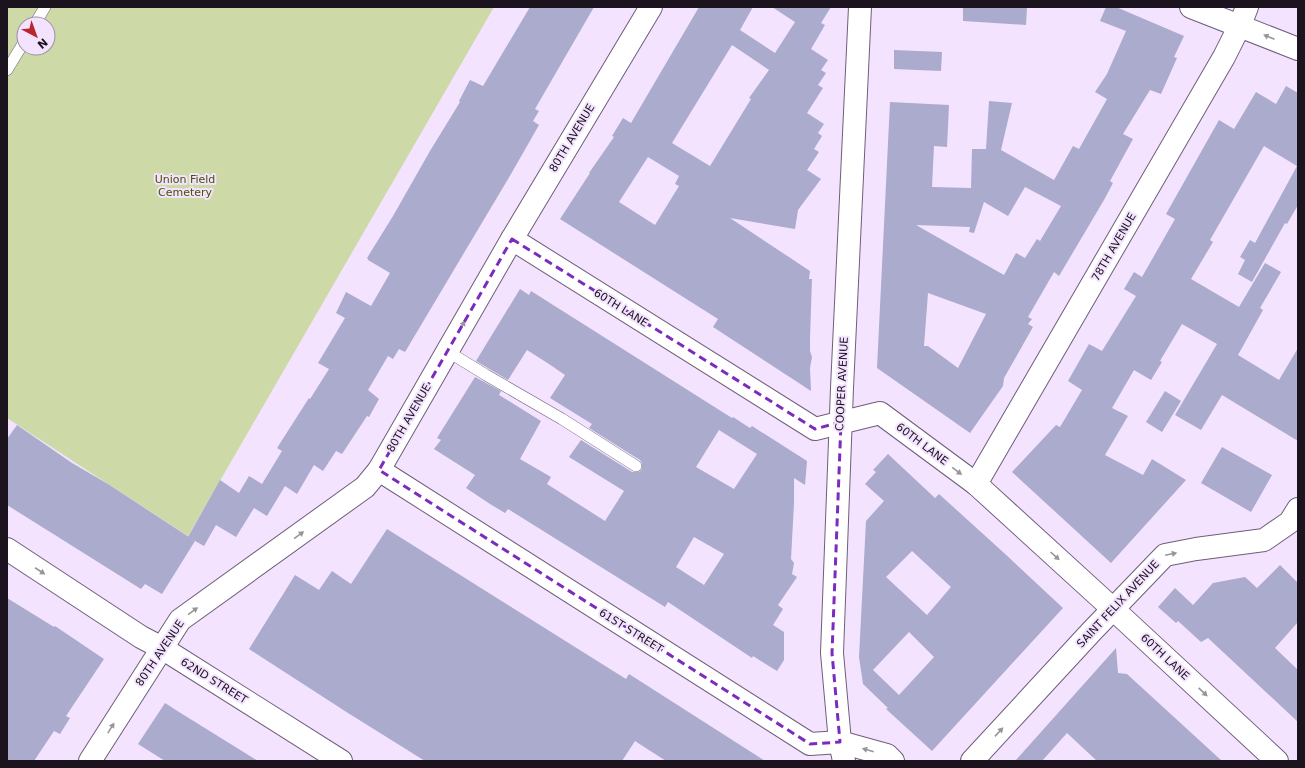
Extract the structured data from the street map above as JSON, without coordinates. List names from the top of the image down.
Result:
{
  "streets": {
    "street": [
      "80TH AVENUE",
      "78TH AVENUE",
      "60TH LANE",
      "COOPER AVENUE",
      "SAINT FELIX AVENUE",
      "61ST STREET",
      "62ND STREET"
    ]
  },
  "crossings": [
    ["80TH AVENUE", "60TH LANE"],
    ["80TH AVENUE", "61ST STREET"],
    ["80TH AVENUE", "62ND STREET"],
    ["78TH AVENUE", "60TH LANE"],
    ["60TH LANE", "COOPER AVENUE"],
    ["60TH LANE", "SAINT FELIX AVENUE"],
    ["COOPER AVENUE", "61ST STREET"]
  ],
  "one_way": [
    "80TH AVENUE",
    "60TH LANE",
    "SAINT FELIX AVENUE",
    "62ND STREET"
  ],
  "parks": ["Union Field Cemetery"],
  "north": "bottom right"
}
